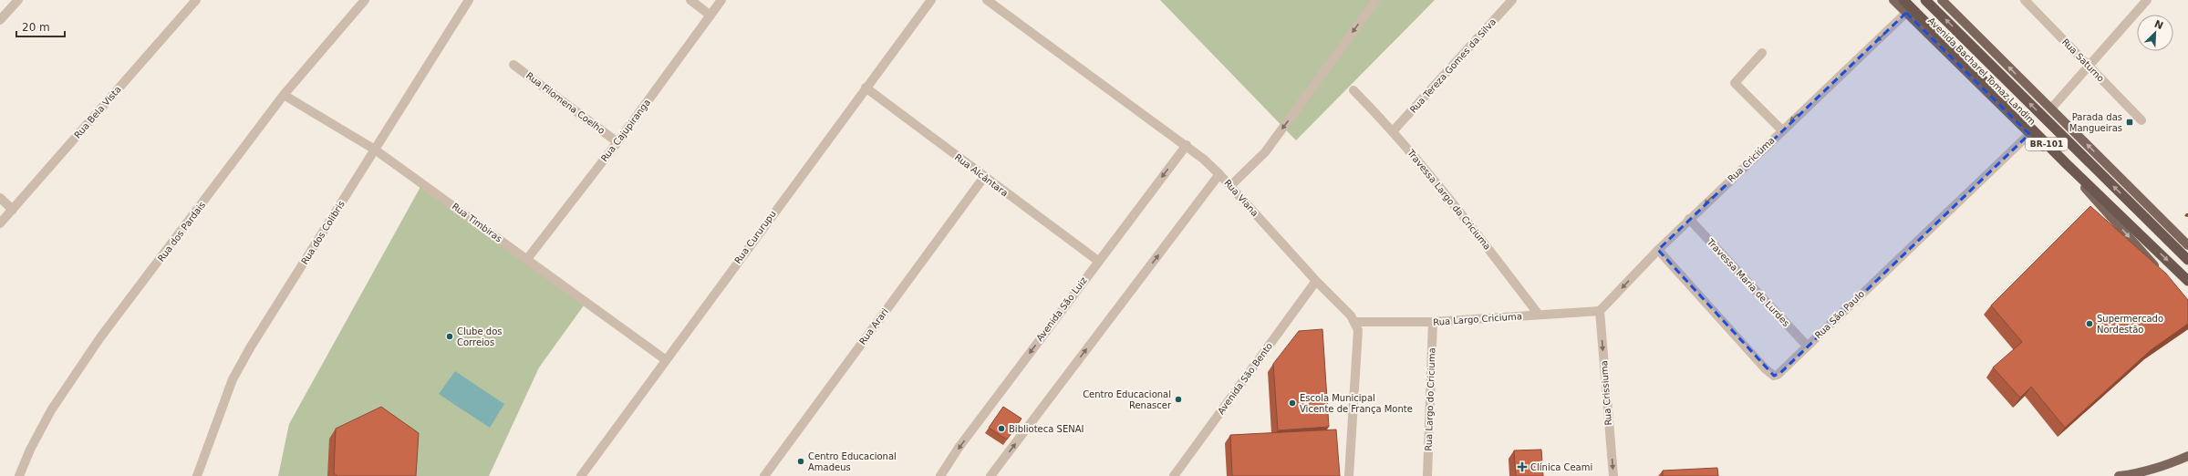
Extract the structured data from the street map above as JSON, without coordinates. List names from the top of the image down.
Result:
{
  "streets": {
    "highway": ["Avenida Bacharel Tomaz Landim", "BR-101"],
    "street": [
      "Rua Saturno",
      "Rua Tereza Gomes da Silva",
      "Rua Filomena Coelho",
      "Rua Bela Vista",
      "Rua Cajupiranga",
      "Rua Criciúma",
      "Rua Alcântara",
      "Rua Viana",
      "Travessa Largo da Criciuma",
      "Rua Timbiras",
      "Rua dos Pardais",
      "Rua dos Colibris",
      "Rua Cururupu",
      "Travessa Maria de Lurdes",
      "Avenida São Luiz",
      "Rua São Paulo",
      "Rua Largo Criciuma",
      "Rua Arari",
      "Avenida São Bento",
      "Rua Crissiuma",
      "Rua Largo do Criciuma"
    ]
  },
  "crossings": [
    ["Rua Tereza Gomes da Silva", "Travessa Largo da Criciuma"],
    ["Avenida Bacharel Tomaz Landim", "Rua Criciúma"],
    ["Avenida Bacharel Tomaz Landim", "Rua São Paulo"],
    ["Rua Filomena Coelho", "Rua Cajupiranga"],
    ["Rua Cajupiranga", "Rua Timbiras"],
    ["Rua Criciúma", "Travessa Maria de Lurdes"],
    ["Rua Criciúma", "Rua São Paulo"],
    ["Rua Criciúma", "Rua Largo Criciuma"],
    ["Rua Criciúma", "Rua Crissiuma"],
    ["Rua Alcântara", "Rua Cururupu"],
    ["Rua Alcântara", "Avenida São Luiz"],
    ["Rua Alcântara", "Rua Arari"],
    ["Rua Viana", "Avenida São Luiz"],
    ["Rua Viana", "Rua Largo Criciuma"],
    ["Rua Viana", "Avenida São Bento"],
    ["Travessa Largo da Criciuma", "Rua Largo Criciuma"],
    ["Rua Timbiras", "Rua dos Pardais"],
    ["Rua Timbiras", "Rua dos Colibris"],
    ["Rua Timbiras", "Rua Cururupu"],
    ["Travessa Maria de Lurdes", "Rua São Paulo"],
    ["Rua Largo Criciuma", "Rua Crissiuma"],
    ["Rua Largo Criciuma", "Rua Largo do Criciuma"]
  ],
  "one_way": ["Rua Criciúma", "Rua Crissiuma"],
  "places": {
    "transit": ["Parada das Mangueiras"],
    "other": [
      "Supermercado Nordestão",
      "Clube dos Correios",
      "Centro Educacional Renascer",
      "Escola Municipal Vicente de França Monte",
      "Biblioteca SENAI",
      "Centro Educacional Amadeus"
    ],
    "health": ["Clínica Ceami"]
  },
  "scale_bar": "20 m",
  "north": "top right"
}
